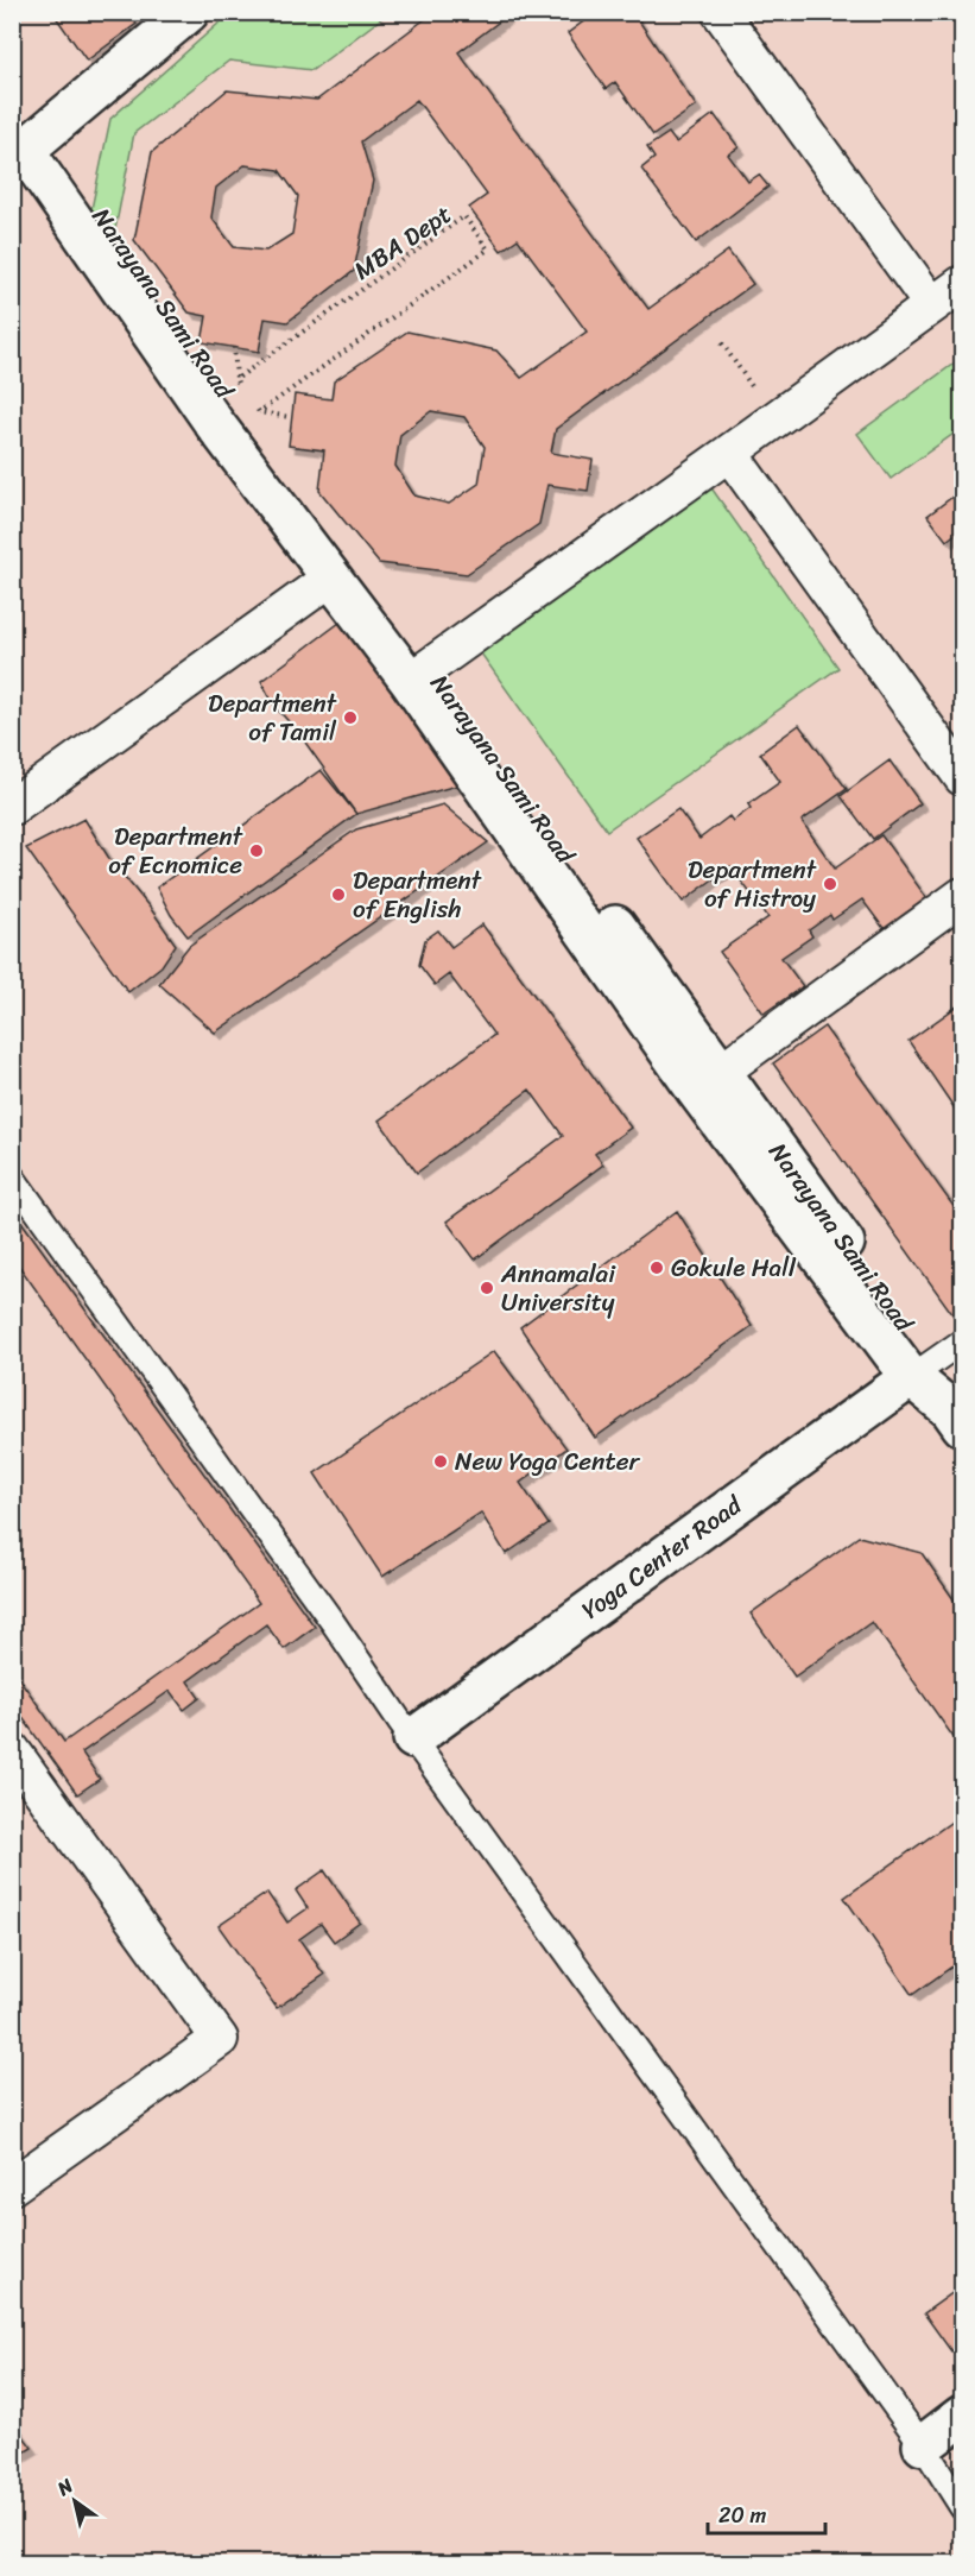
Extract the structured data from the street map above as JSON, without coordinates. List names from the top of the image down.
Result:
{
  "streets": {
    "street": ["Narayana Sami Road", "Yoga Center Road"],
    "path": ["MBA Dept"]
  },
  "crossings": [
    ["Narayana Sami Road", "Yoga Center Road"]
  ],
  "places": [
    "Department of Tamil",
    "Department of Ecnomice",
    "Department of Histroy",
    "Department of English",
    "Gokule Hall",
    "Annamalai University",
    "New Yoga Center"
  ],
  "scale_bar": "20 m",
  "north": "top left"
}
